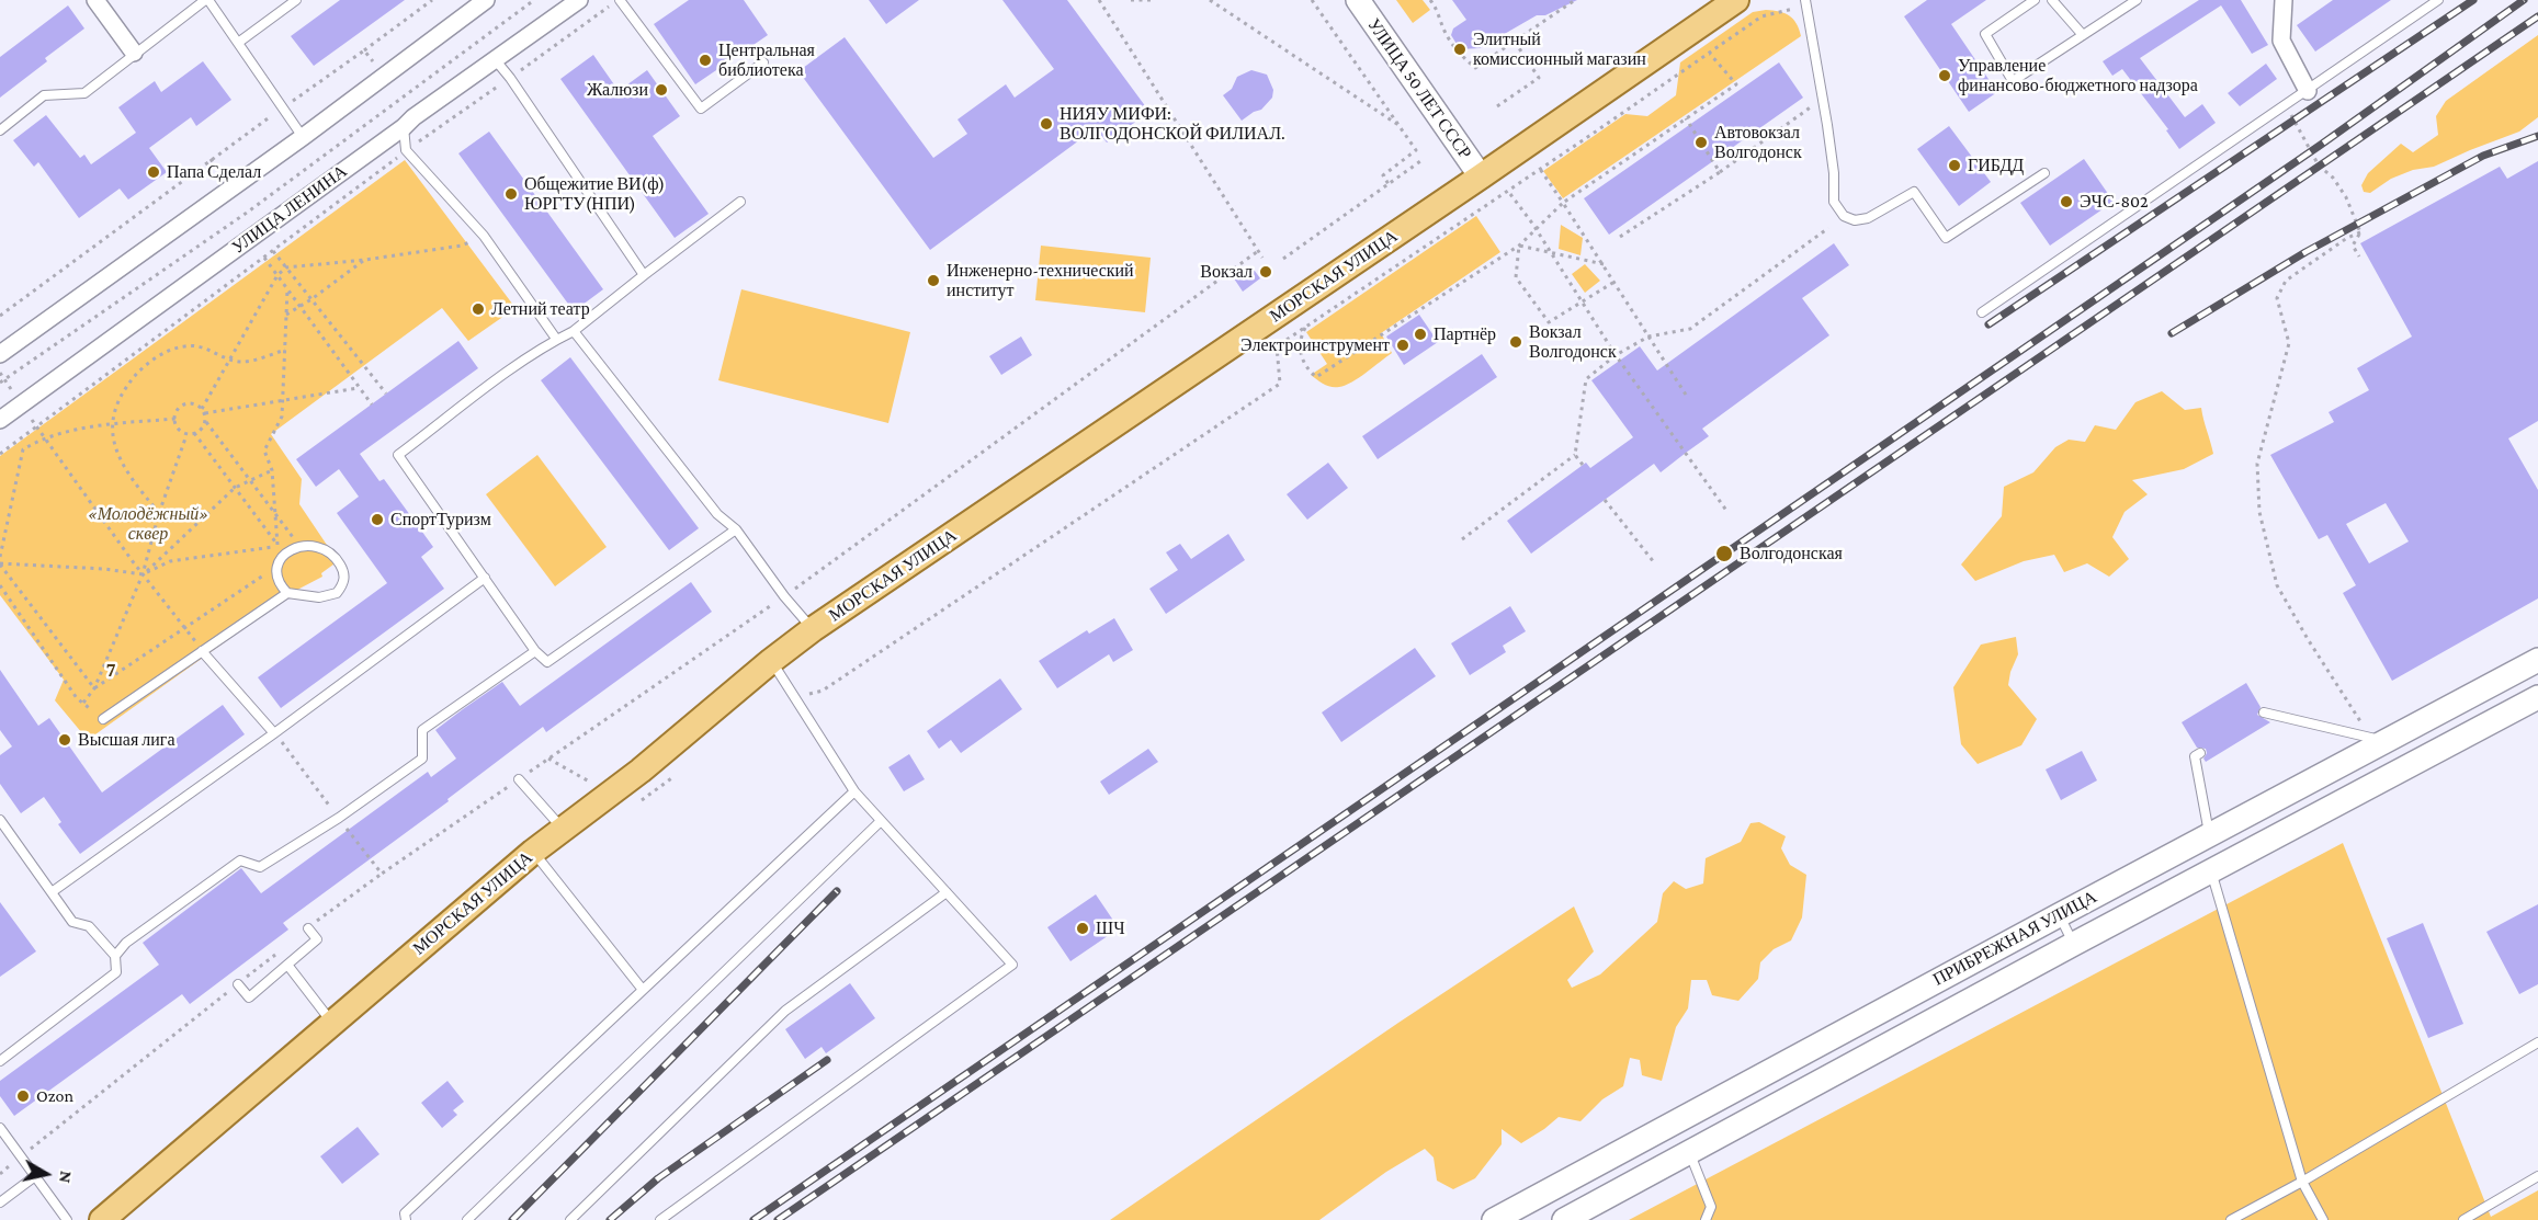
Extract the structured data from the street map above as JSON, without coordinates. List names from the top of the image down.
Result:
{
  "streets": {
    "main road": ["УЛИЦА 50 ЛЕТ СССР", "МОРСКАЯ УЛИЦА", "ПРИБРЕЖНАЯ УЛИЦА"],
    "street": ["УЛИЦА ЛЕНИНА"]
  },
  "crossings": [
    ["УЛИЦА 50 ЛЕТ СССР", "МОРСКАЯ УЛИЦА"]
  ],
  "districts": ["7"],
  "parks": ["«Молодёжный» сквер"],
  "places": [
    "Элитный комиссионный магазин",
    "Центральная библиотека",
    "Управление финансово-бюджетного надзора",
    "Жалюзи",
    "НИЯУ МИФИ: ВОЛГОДОНСКОЙ ФИЛИАЛ.",
    "Автовокзал Волгодонск",
    "ГИБДД",
    "Папа Сделал",
    "Общежитие ВИ(ф) ЮРГТУ(НПИ)",
    "ЭЧС-802",
    "Вокзал",
    "Инженерно-технический институт",
    "Летний театр",
    "Партнёр",
    "Вокзал Волгодонск",
    "Электроинструмент",
    "СпортТуризм",
    "Волгодонская",
    "Высшая лига",
    "ШЧ",
    "Ozon"
  ],
  "north": "right"
}
